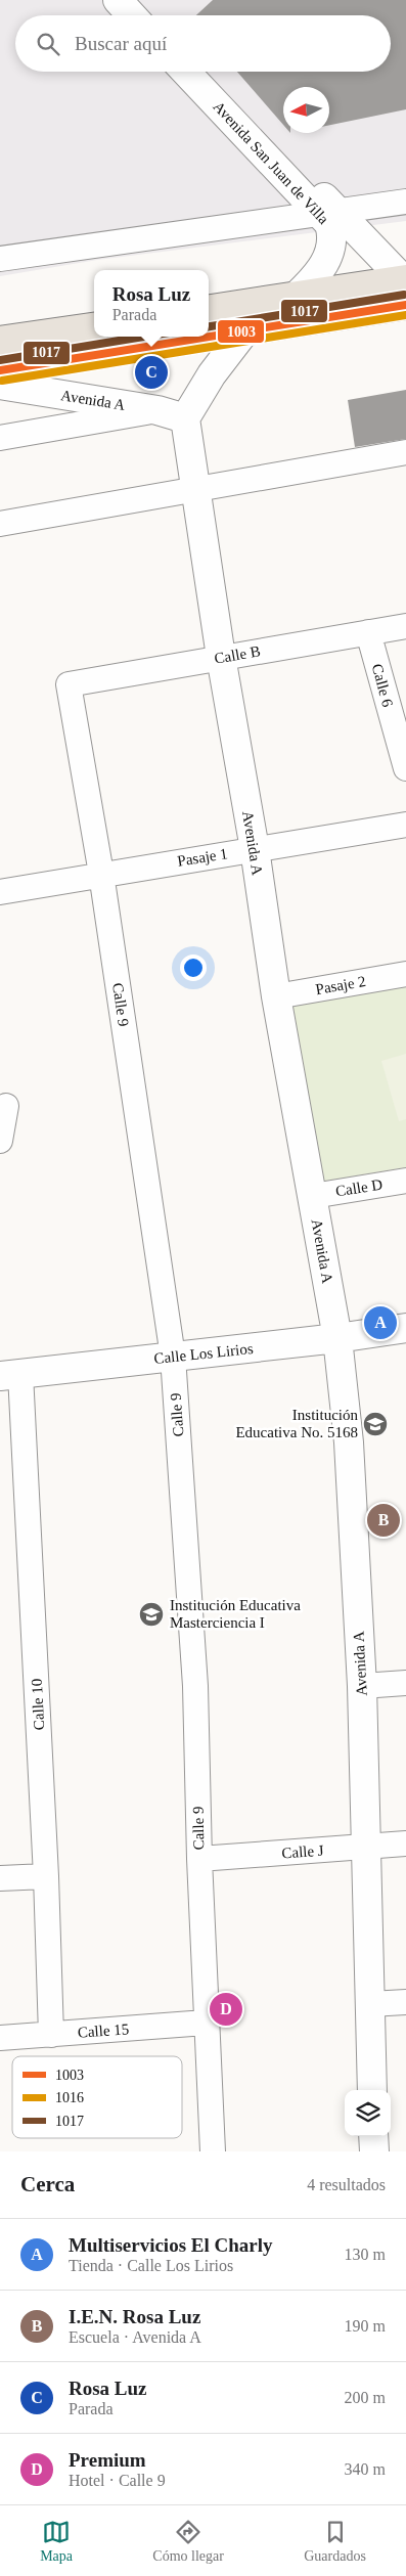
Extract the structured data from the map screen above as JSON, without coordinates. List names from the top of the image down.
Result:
{
  "streets": {
    "street": [
      "Avenida San Juan de Villa",
      "Avenida A",
      "Calle B",
      "Calle 6",
      "Pasaje 1",
      "Pasaje 2",
      "Calle 9",
      "Calle D",
      "Calle Los Lirios",
      "Calle 10",
      "Calle J",
      "Calle 15"
    ]
  },
  "crossings": [
    ["Avenida A", "Calle B"],
    ["Avenida A", "Pasaje 1"],
    ["Avenida A", "Pasaje 2"],
    ["Avenida A", "Calle D"],
    ["Avenida A", "Calle Los Lirios"],
    ["Avenida A", "Calle J"],
    ["Calle B", "Calle 6"],
    ["Calle B", "Calle 9"],
    ["Pasaje 1", "Calle 9"],
    ["Calle 9", "Calle Los Lirios"],
    ["Calle 9", "Calle J"],
    ["Calle 9", "Calle 15"],
    ["Calle Los Lirios", "Calle 10"],
    ["Calle 10", "Calle 15"]
  ],
  "places": {
    "school or university": ["Institución Educativa No. 5168", "Institución Educativa Masterciencia I"]
  },
  "lines": ["transit line 1017", "transit line 1003", "transit line 1016"],
  "legend": ["1003", "1016", "1017"],
  "north": "left",
  "page": {
    "search": "Buscar aquí",
    "popup": ["Rosa Luz", "Parada"],
    "pins": [
      "C",
      "A",
      "B",
      "D"
    ],
    "heading": ["Cerca", "4 resultados"],
    "list": [
      {
        "mark": "A",
        "name": "Multiservicios El Charly",
        "note": "Tienda · Calle Los Lirios",
        "value": "130 m"
      },
      {
        "mark": "B",
        "name": "I.E.N. Rosa Luz",
        "note": "Escuela · Avenida A",
        "value": "190 m"
      },
      {
        "mark": "C",
        "name": "Rosa Luz",
        "note": "Parada",
        "value": "200 m"
      },
      {
        "mark": "D",
        "name": "Premium",
        "note": "Hotel · Calle 9",
        "value": "340 m"
      }
    ],
    "nav": ["Mapa", "Cómo llegar", "Guardados"]
  }
}
